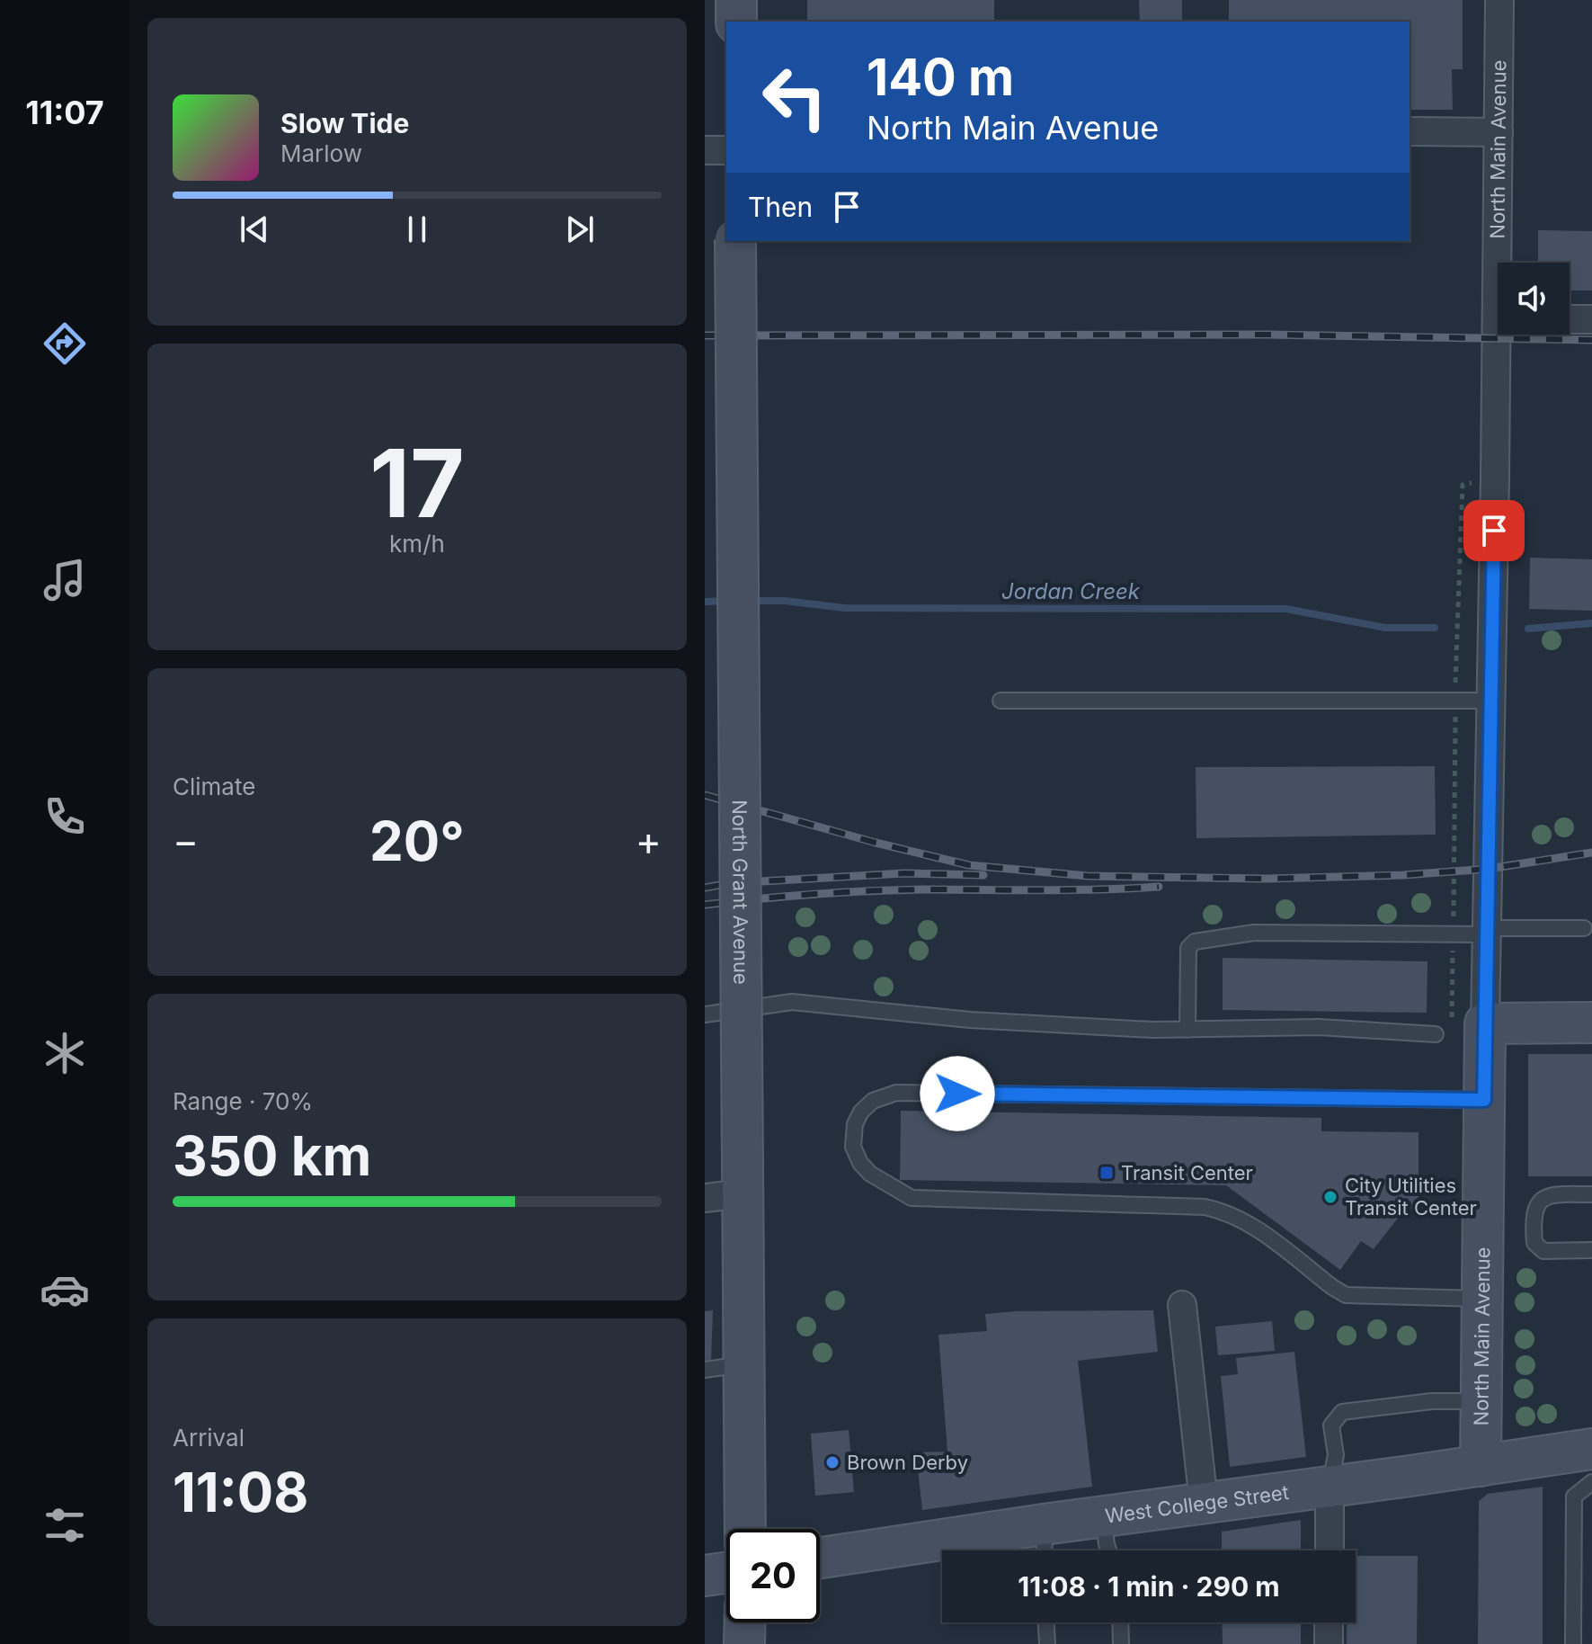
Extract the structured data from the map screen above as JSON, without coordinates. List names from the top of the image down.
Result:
{
  "streets": {
    "main road": ["North Main Avenue", "North Grant Avenue", "West College Street"]
  },
  "crossings": [
    ["North Main Avenue", "West College Street"]
  ],
  "water": ["Jordan Creek"],
  "places": {
    "transit": ["Transit Center"],
    "other": ["City Utilities Transit Center", "Brown Derby"]
  },
  "page": {
    "tabs": "11:07",
    "turn": ["140 m", "North Main Avenue"],
    "song": ["Slow Tide", "Marlow"],
    "then": "Then",
    "tile": [
      ["17", "km/h"],
      "Climate",
      ["Range · 70%", "350 km"],
      ["Arrival", "11:08"]
    ],
    "heat": ["−", "20°", "+"],
    "limit": "20",
    "trip": "11:08 · 1 min · 290 m"
  }
}
